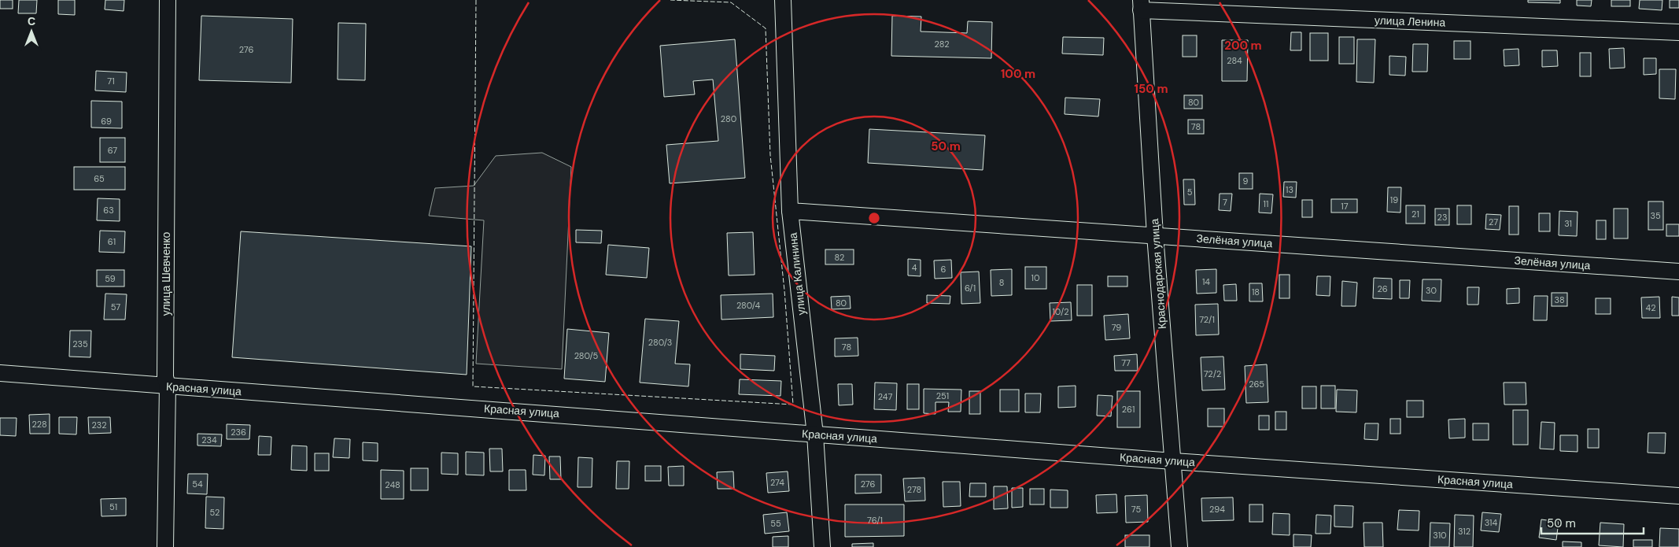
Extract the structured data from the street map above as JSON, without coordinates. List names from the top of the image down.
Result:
{
  "streets": {
    "street": [
      "улица Ленина",
      "Зелёная улица",
      "улица Шевченко",
      "улица Калинина",
      "Краснодарская улица",
      "Красная улица"
    ]
  },
  "crossings": [
    ["улица Ленина", "Краснодарская улица"],
    ["Зелёная улица", "улица Калинина"],
    ["Зелёная улица", "Краснодарская улица"],
    ["улица Шевченко", "Красная улица"],
    ["улица Калинина", "Красная улица"],
    ["Краснодарская улица", "Красная улица"]
  ],
  "house_numbers": [
    "282",
    "276",
    "284",
    "71",
    "80",
    "280",
    "69",
    "78",
    "67",
    "65",
    "9",
    "13",
    "5",
    "19",
    "7",
    "11",
    "17",
    "63",
    "21",
    "35",
    "23",
    "27",
    "31",
    "61",
    "82",
    "4",
    "6",
    "10",
    "59",
    "14",
    "8",
    "6/1",
    "26",
    "30",
    "18",
    "38",
    "80",
    "280/4",
    "57",
    "42",
    "10/2",
    "72/1",
    "79",
    "280/3",
    "235",
    "78",
    "280/5",
    "77",
    "72/2",
    "265",
    "251",
    "247",
    "261",
    "228",
    "232",
    "236",
    "234",
    "274",
    "54",
    "276",
    "248",
    "278",
    "51",
    "75",
    "294",
    "52",
    "76/1",
    "314",
    "55",
    "312",
    "310"
  ],
  "scale_bar": "50 m",
  "north": "top",
  "rings": [
    "200 m",
    "100 m",
    "150 m",
    "50 m"
  ]
}
